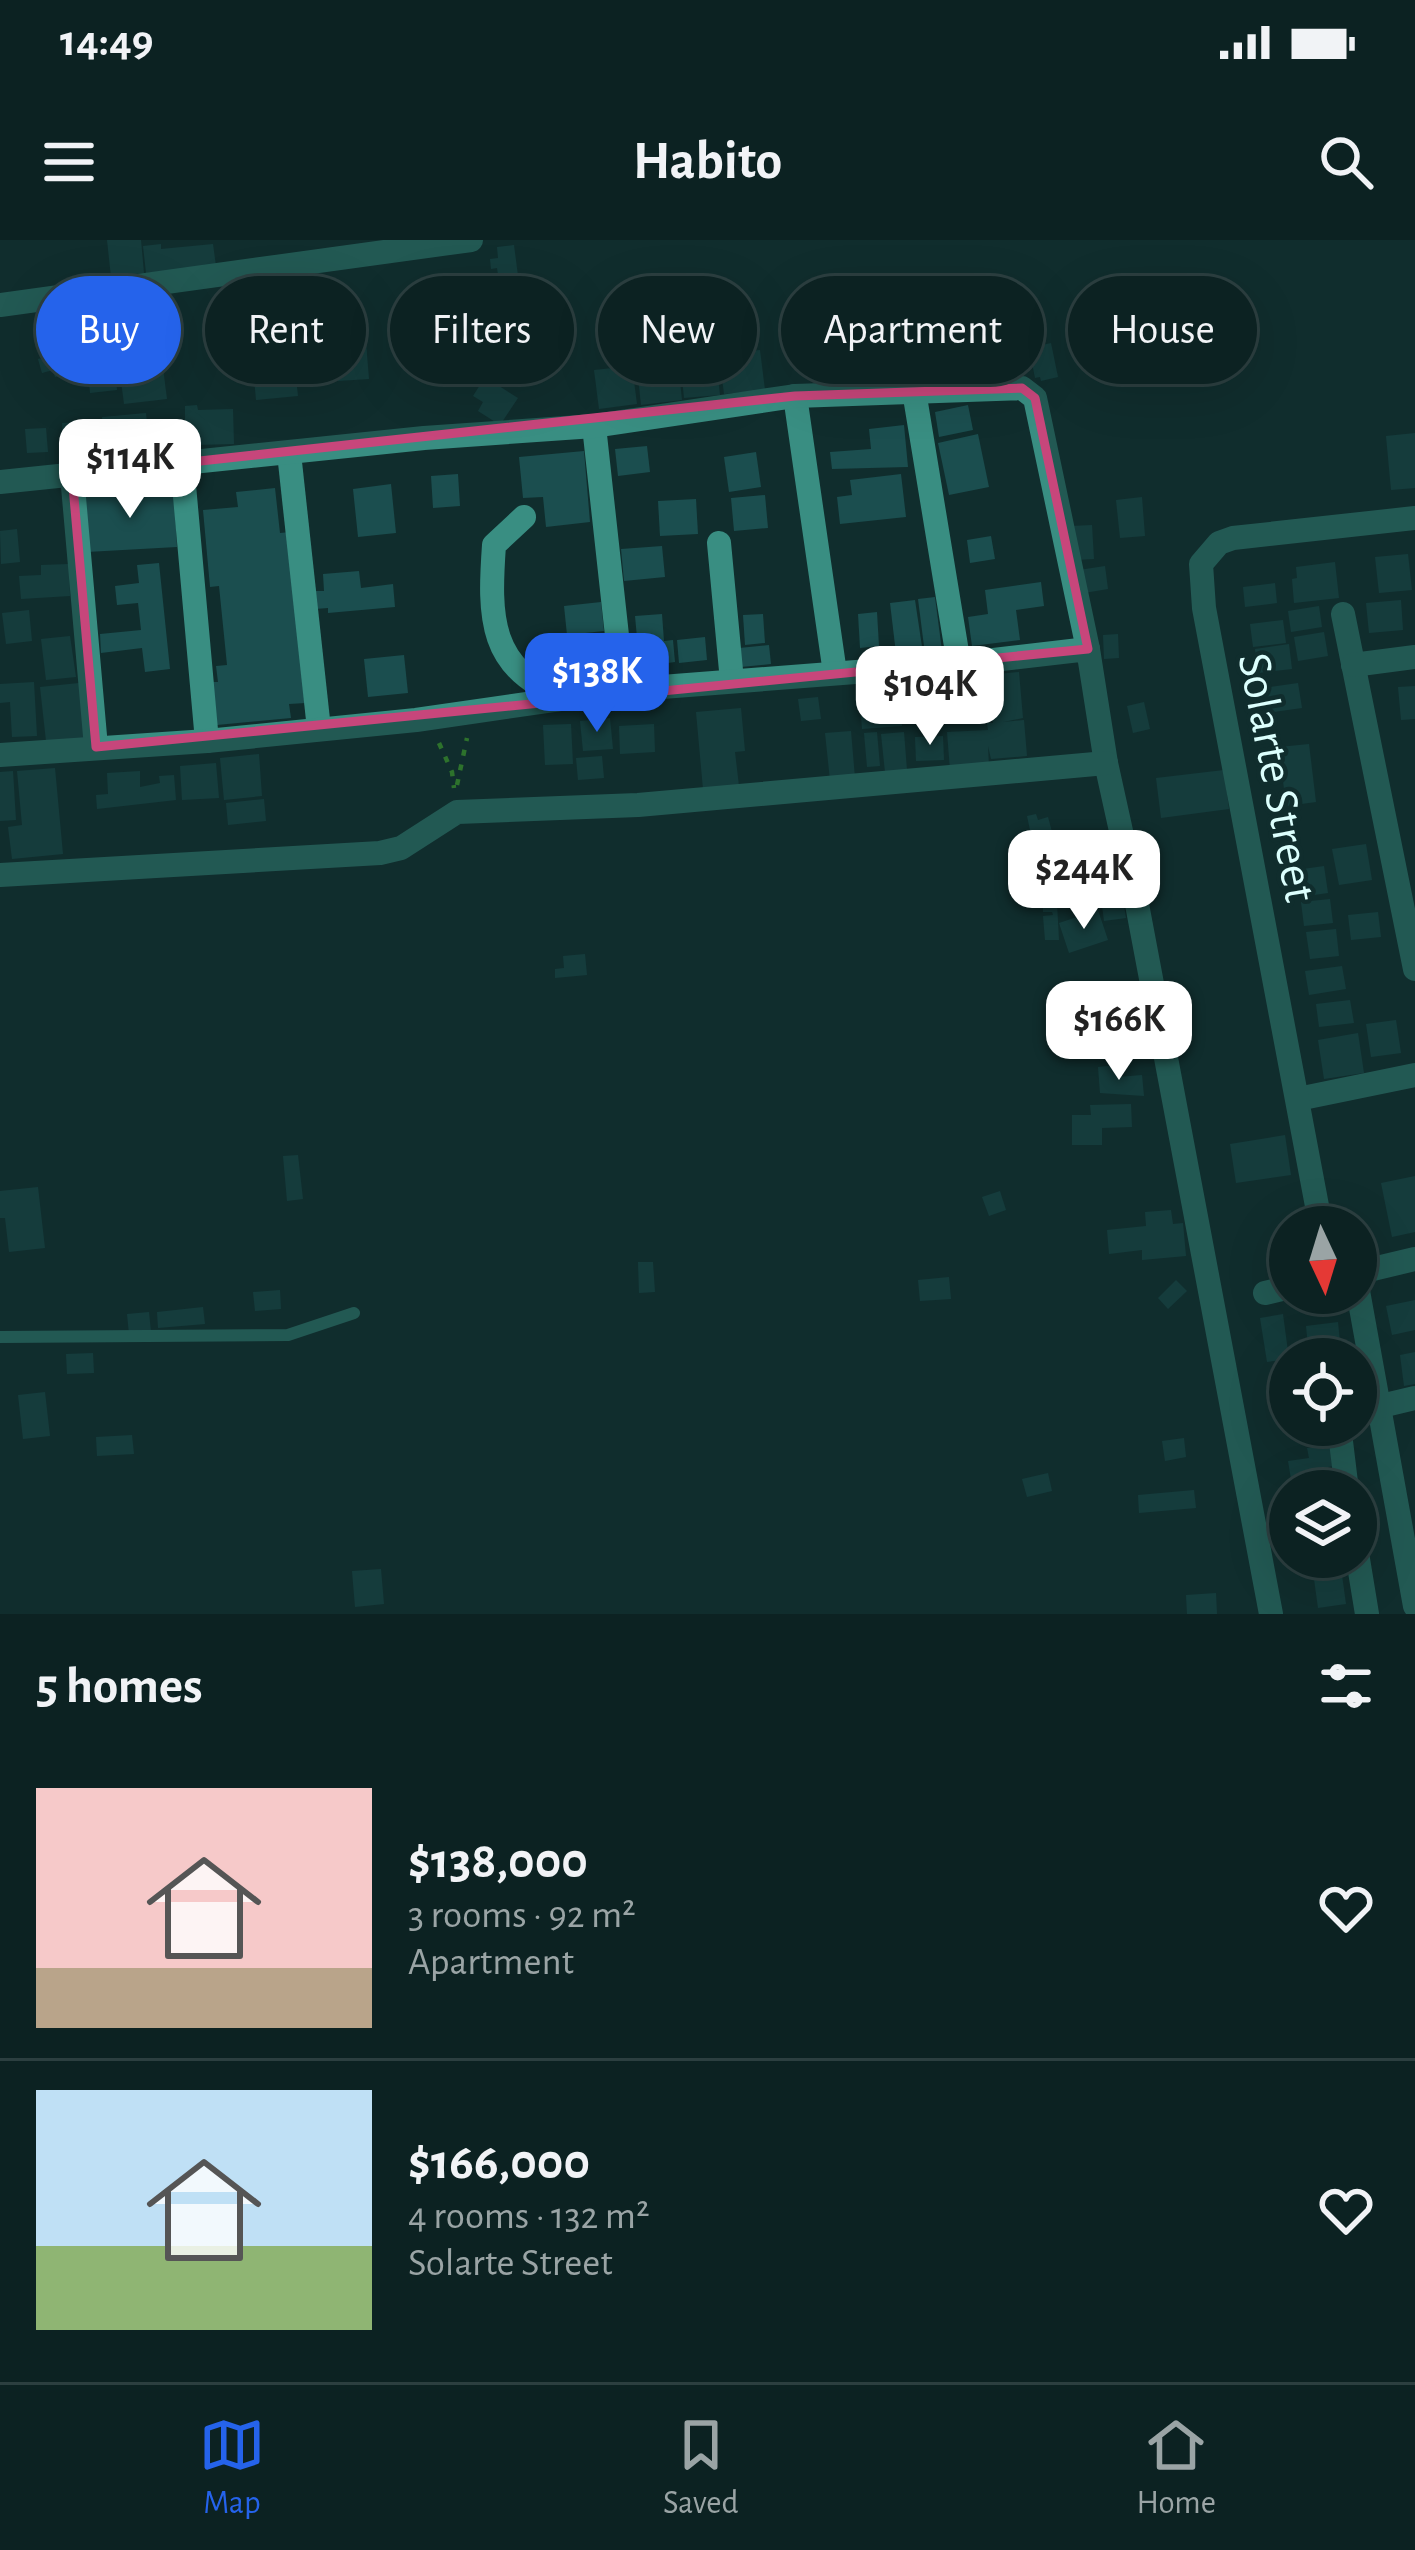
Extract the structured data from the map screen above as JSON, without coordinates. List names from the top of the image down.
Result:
{
  "streets": {
    "street": ["Solarte Street"]
  },
  "north": "bottom",
  "page": {
    "status": "14:49",
    "header": "Habito",
    "chip": [
      "Buy",
      "Rent",
      "Filters",
      "New",
      "Apartment",
      "House"
    ],
    "price": [
      "$114K",
      "$138K",
      "$104K",
      "$244K",
      "$166K"
    ],
    "heading": "5 homes",
    "list": [
      {
        "name": "$138,000",
        "note": "3 rooms · 92 m² · Apartment"
      },
      {
        "name": "$166,000",
        "note": "4 rooms · 132 m² · Solarte Street"
      }
    ],
    "tabs": ["Map", "Saved", "Home"]
  }
}
